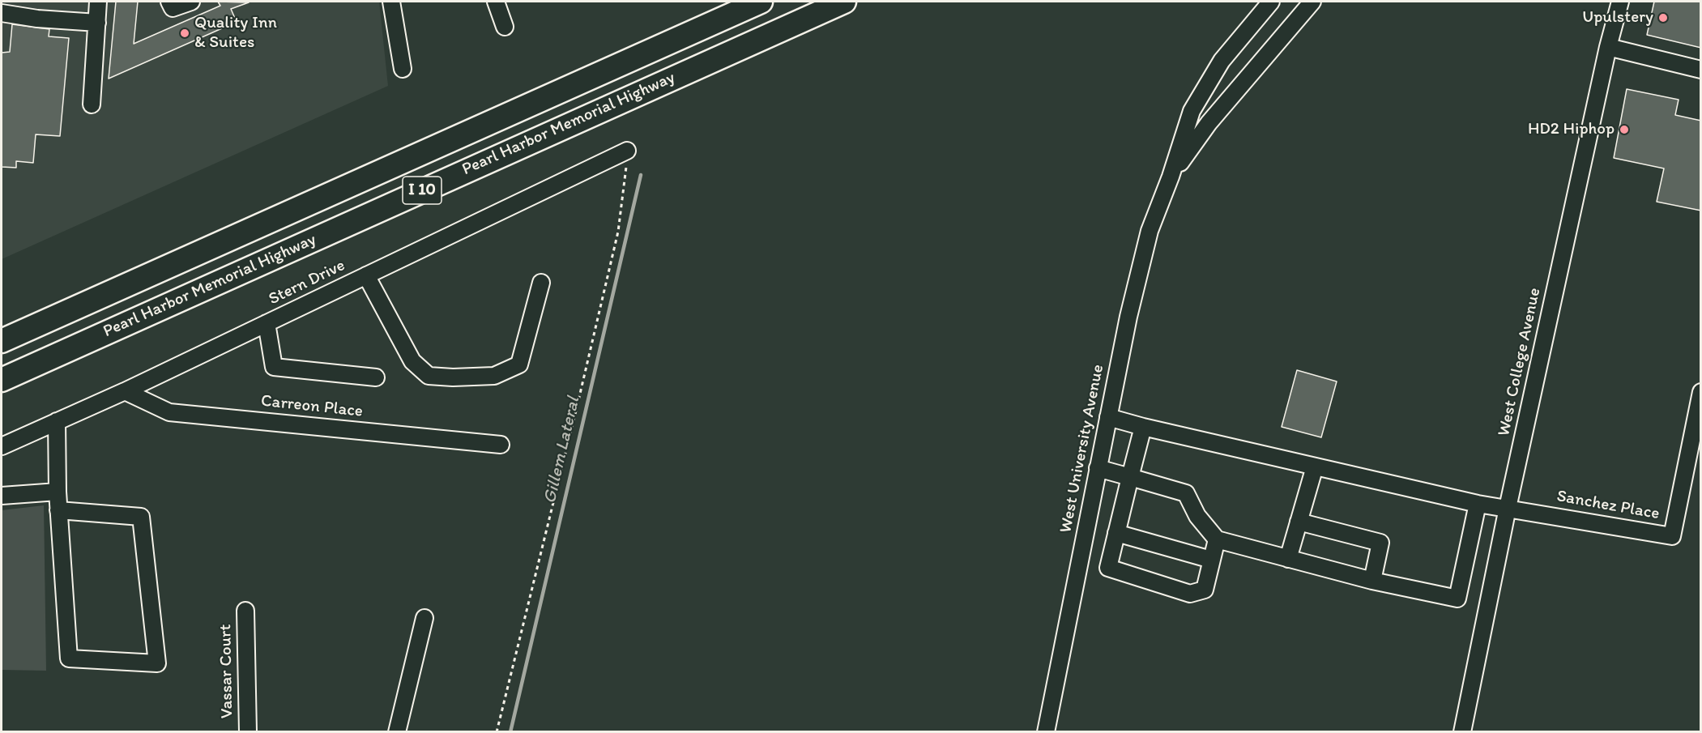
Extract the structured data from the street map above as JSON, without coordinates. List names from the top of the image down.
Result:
{
  "streets": {
    "highway": ["Pearl Harbor Memorial Highway", "I 10"],
    "street": [
      "Stern Drive",
      "West College Avenue",
      "Carreon Place",
      "West University Avenue",
      "Sanchez Place",
      "Vassar Court"
    ]
  },
  "crossings": [
    ["Stern Drive", "Carreon Place"],
    ["West College Avenue", "Sanchez Place"]
  ],
  "water": ["Gillem Lateral"],
  "places": ["Upulstery", "Quality Inn & Suites", "HD2 Hiphop"]
}
